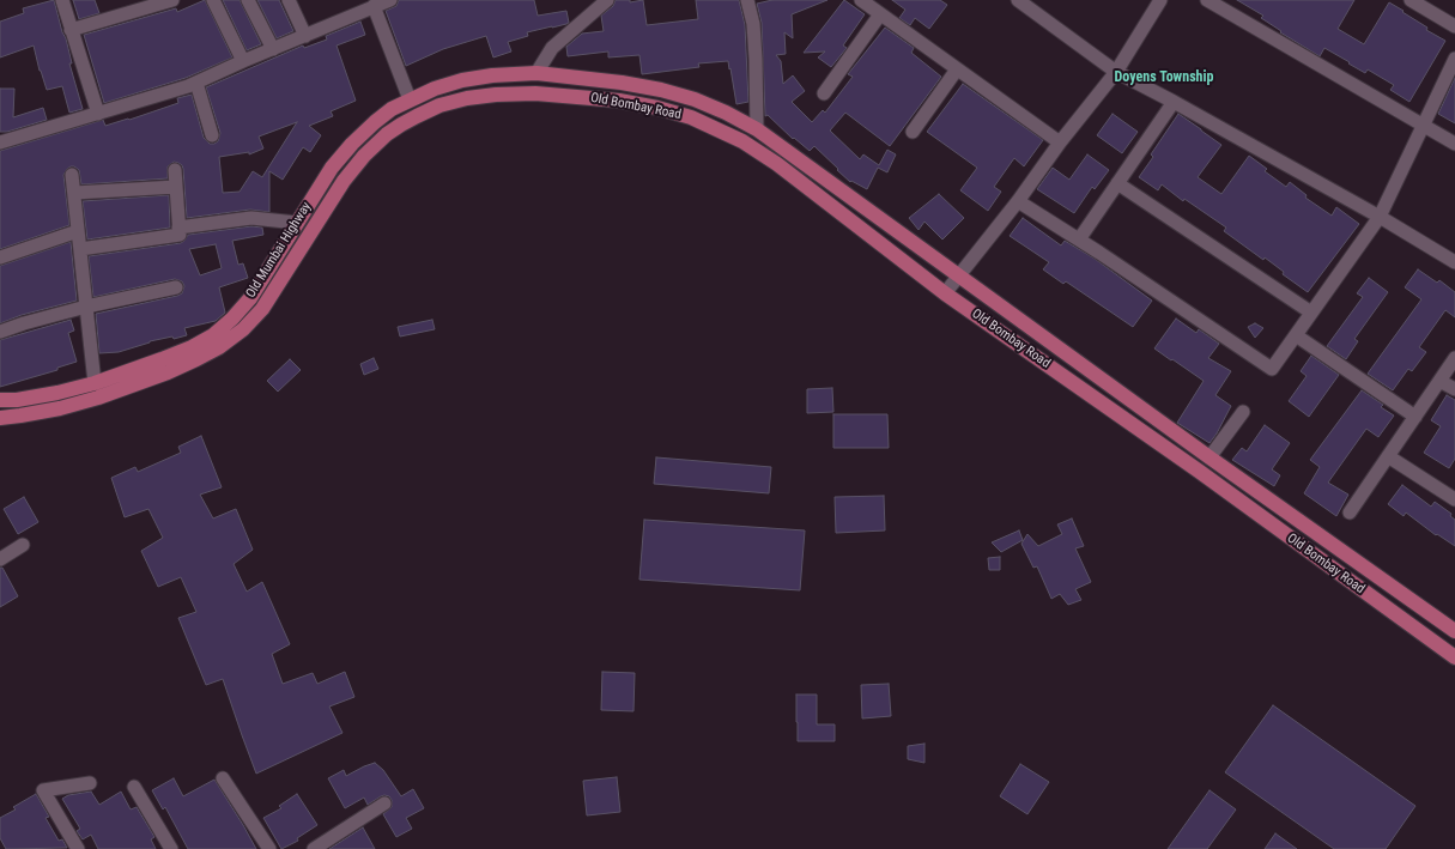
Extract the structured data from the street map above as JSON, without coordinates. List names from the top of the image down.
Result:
{
  "streets": {
    "main road": ["Old Bombay Road", "Old Mumbai Highway"]
  },
  "crossings": [
    ["Old Bombay Road", "Old Mumbai Highway"]
  ],
  "districts": ["Doyens Township"]
}
